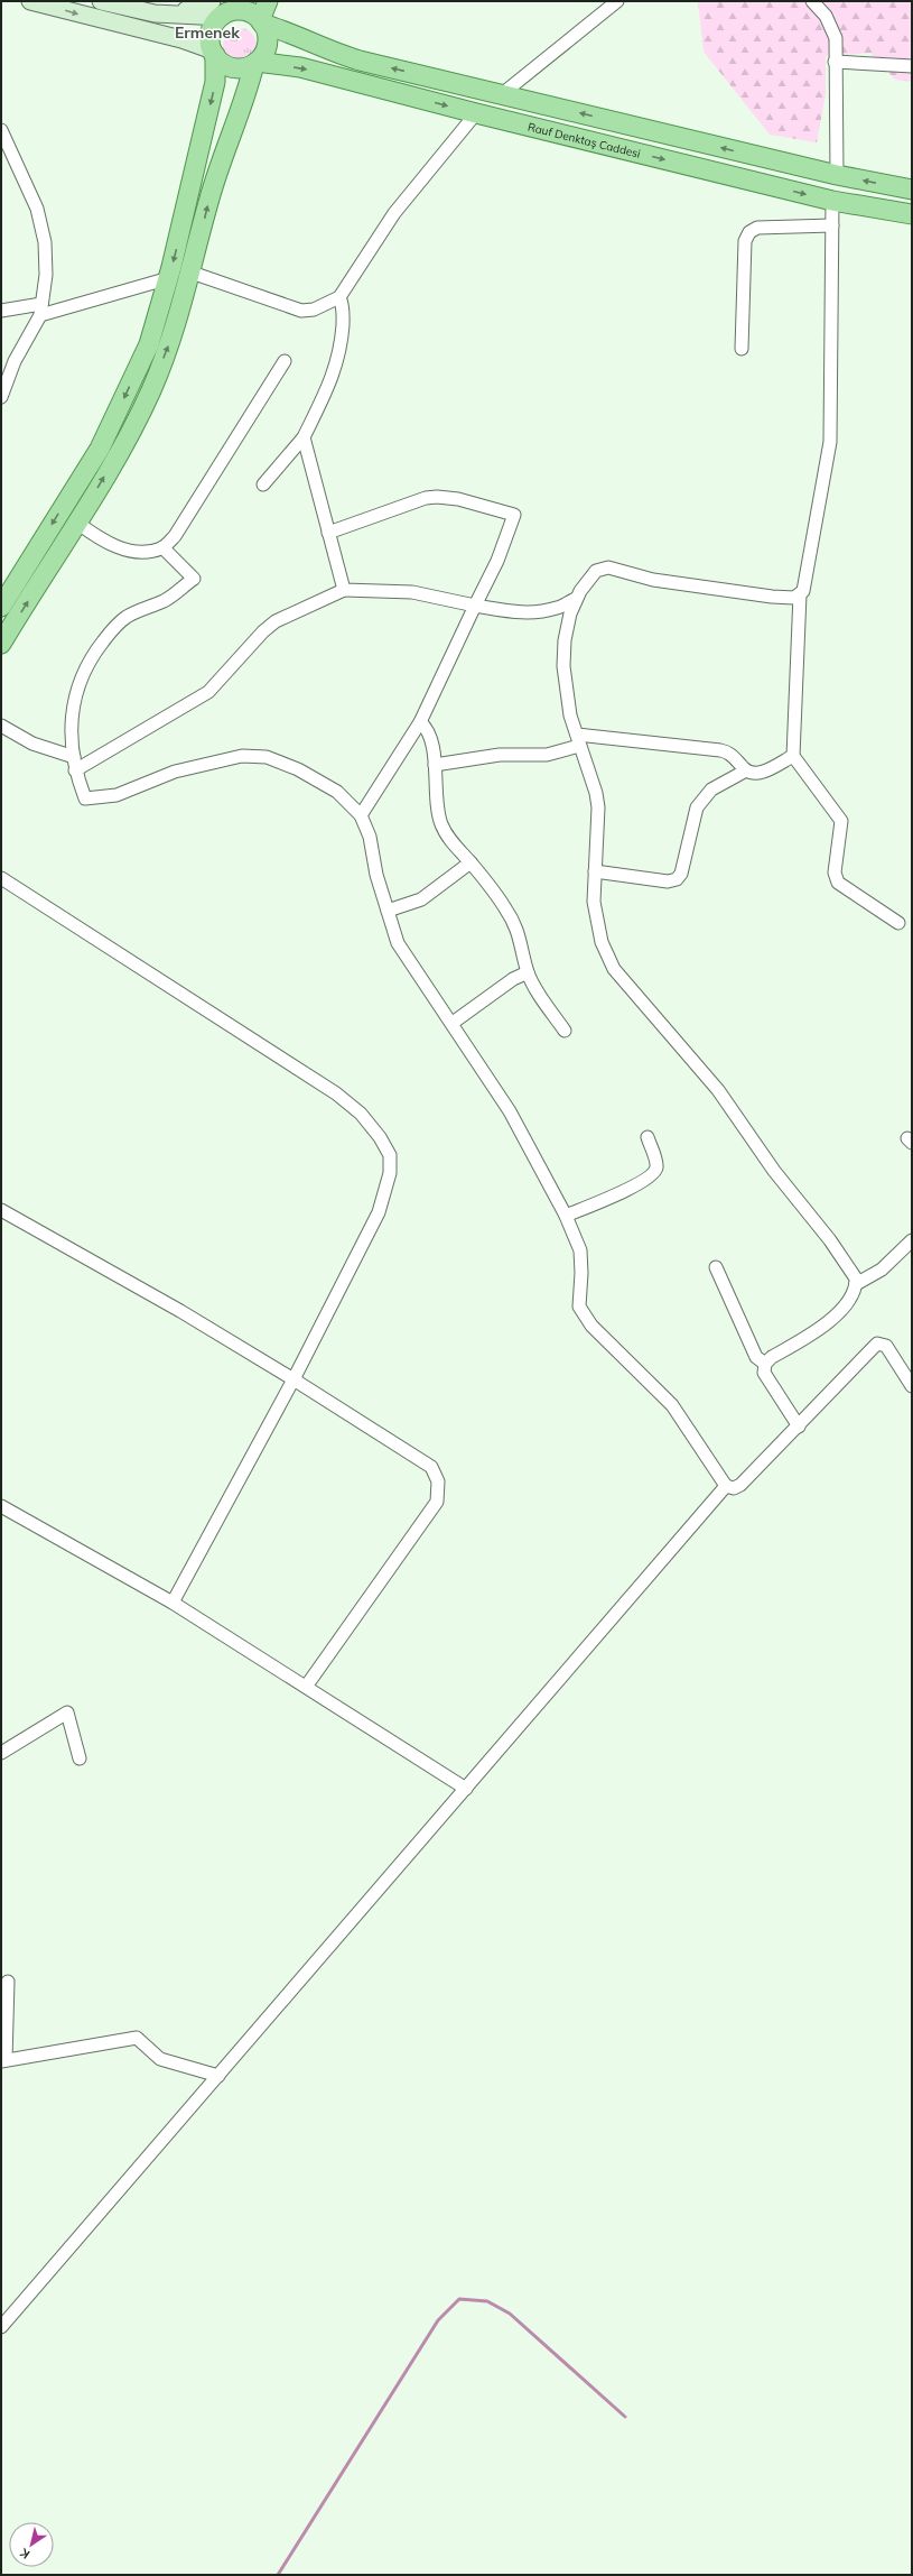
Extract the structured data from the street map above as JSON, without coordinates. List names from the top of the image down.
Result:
{
  "streets": {
    "main road": ["Rauf Denktaş Caddesi"]
  },
  "districts": ["Ermenek"],
  "north": "bottom left"
}
